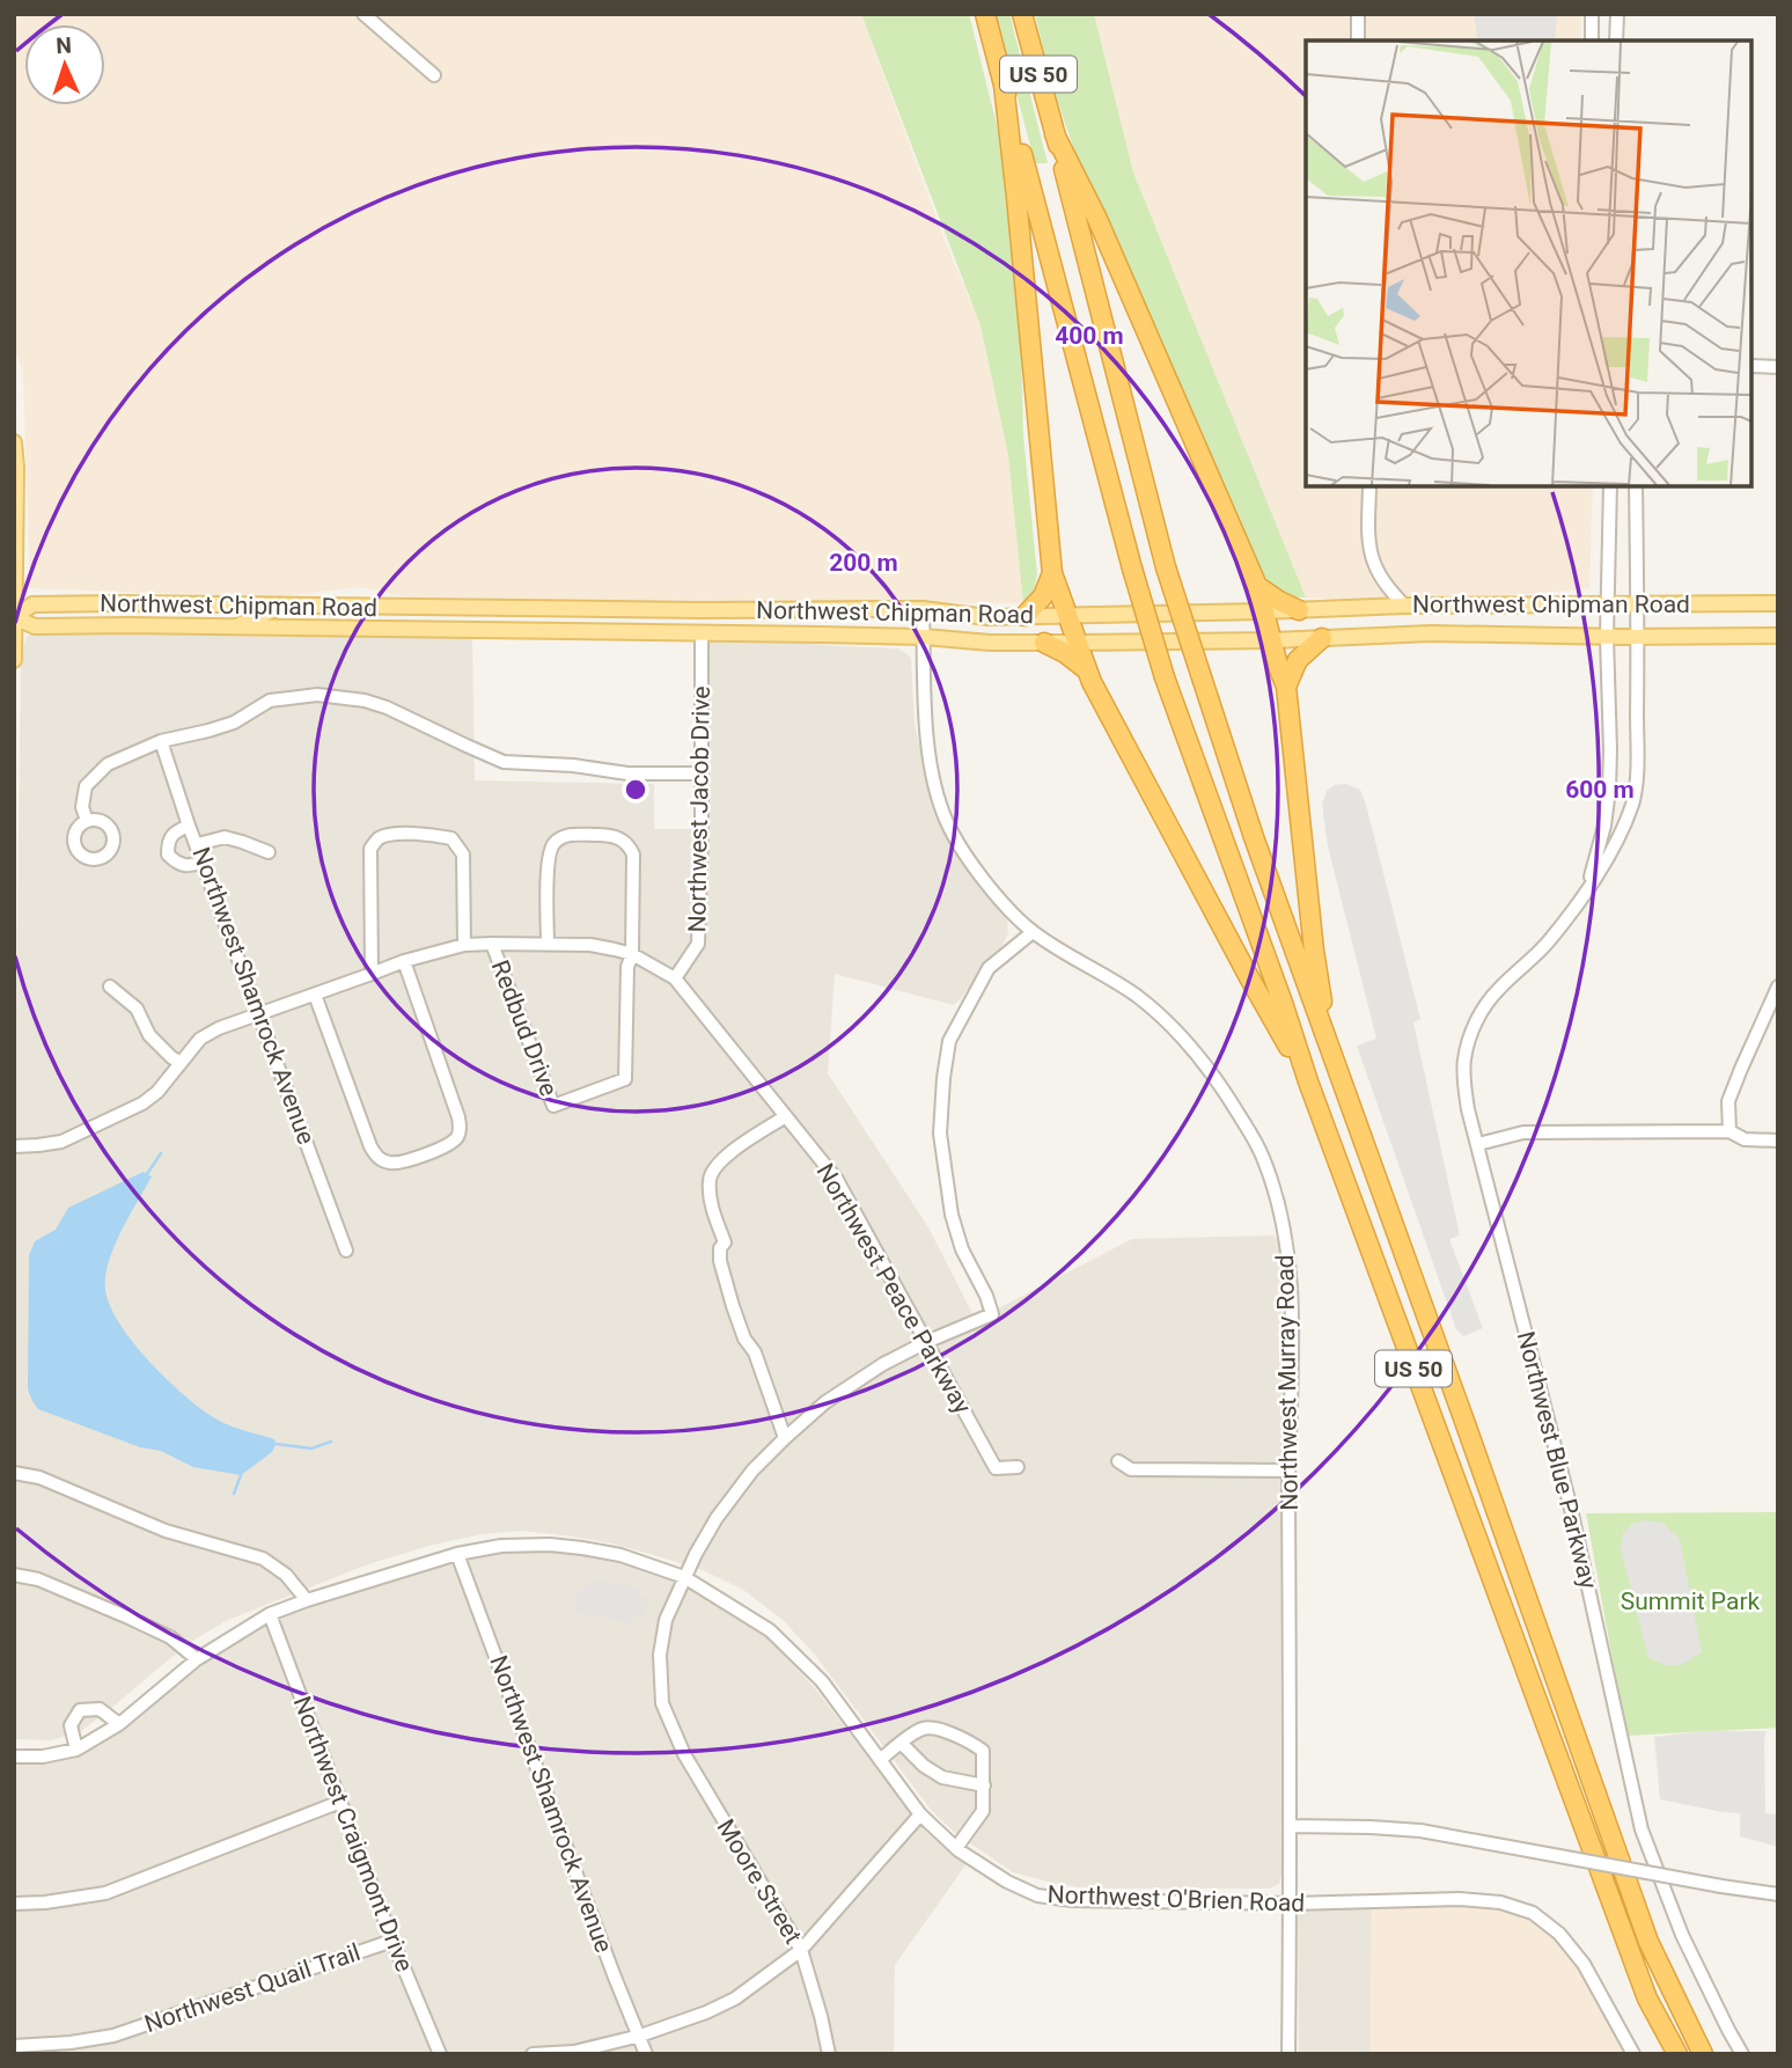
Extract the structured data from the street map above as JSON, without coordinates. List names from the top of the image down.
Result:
{
  "streets": {
    "highway": ["US 50"],
    "main road": ["Northwest Chipman Road"],
    "street": [
      "Northwest Jacob Drive",
      "Northwest Shamrock Avenue",
      "Redbud Drive",
      "Northwest Peace Parkway",
      "Northwest Murray Road",
      "Northwest Blue Parkway",
      "Northwest Craigmont Drive",
      "Moore Street",
      "Northwest O'Brien Road",
      "Northwest Quail Trail"
    ]
  },
  "crossings": [
    ["Northwest Chipman Road", "Northwest Jacob Drive"],
    ["Northwest Chipman Road", "Northwest Murray Road"],
    ["Northwest Chipman Road", "Northwest Blue Parkway"],
    ["Northwest Jacob Drive", "Northwest Peace Parkway"],
    ["Northwest Shamrock Avenue", "Northwest Peace Parkway"],
    ["Northwest Shamrock Avenue", "Northwest O'Brien Road"],
    ["Redbud Drive", "Northwest Peace Parkway"],
    ["Northwest Peace Parkway", "Moore Street"],
    ["Northwest Murray Road", "Moore Street"],
    ["Northwest Murray Road", "Northwest O'Brien Road"],
    ["Northwest Craigmont Drive", "Northwest O'Brien Road"],
    ["Northwest Craigmont Drive", "Northwest Quail Trail"],
    ["Moore Street", "Northwest O'Brien Road"]
  ],
  "parks": ["Summit Park"],
  "north": "top",
  "rings": ["400 m", "200 m", "600 m"]
}
